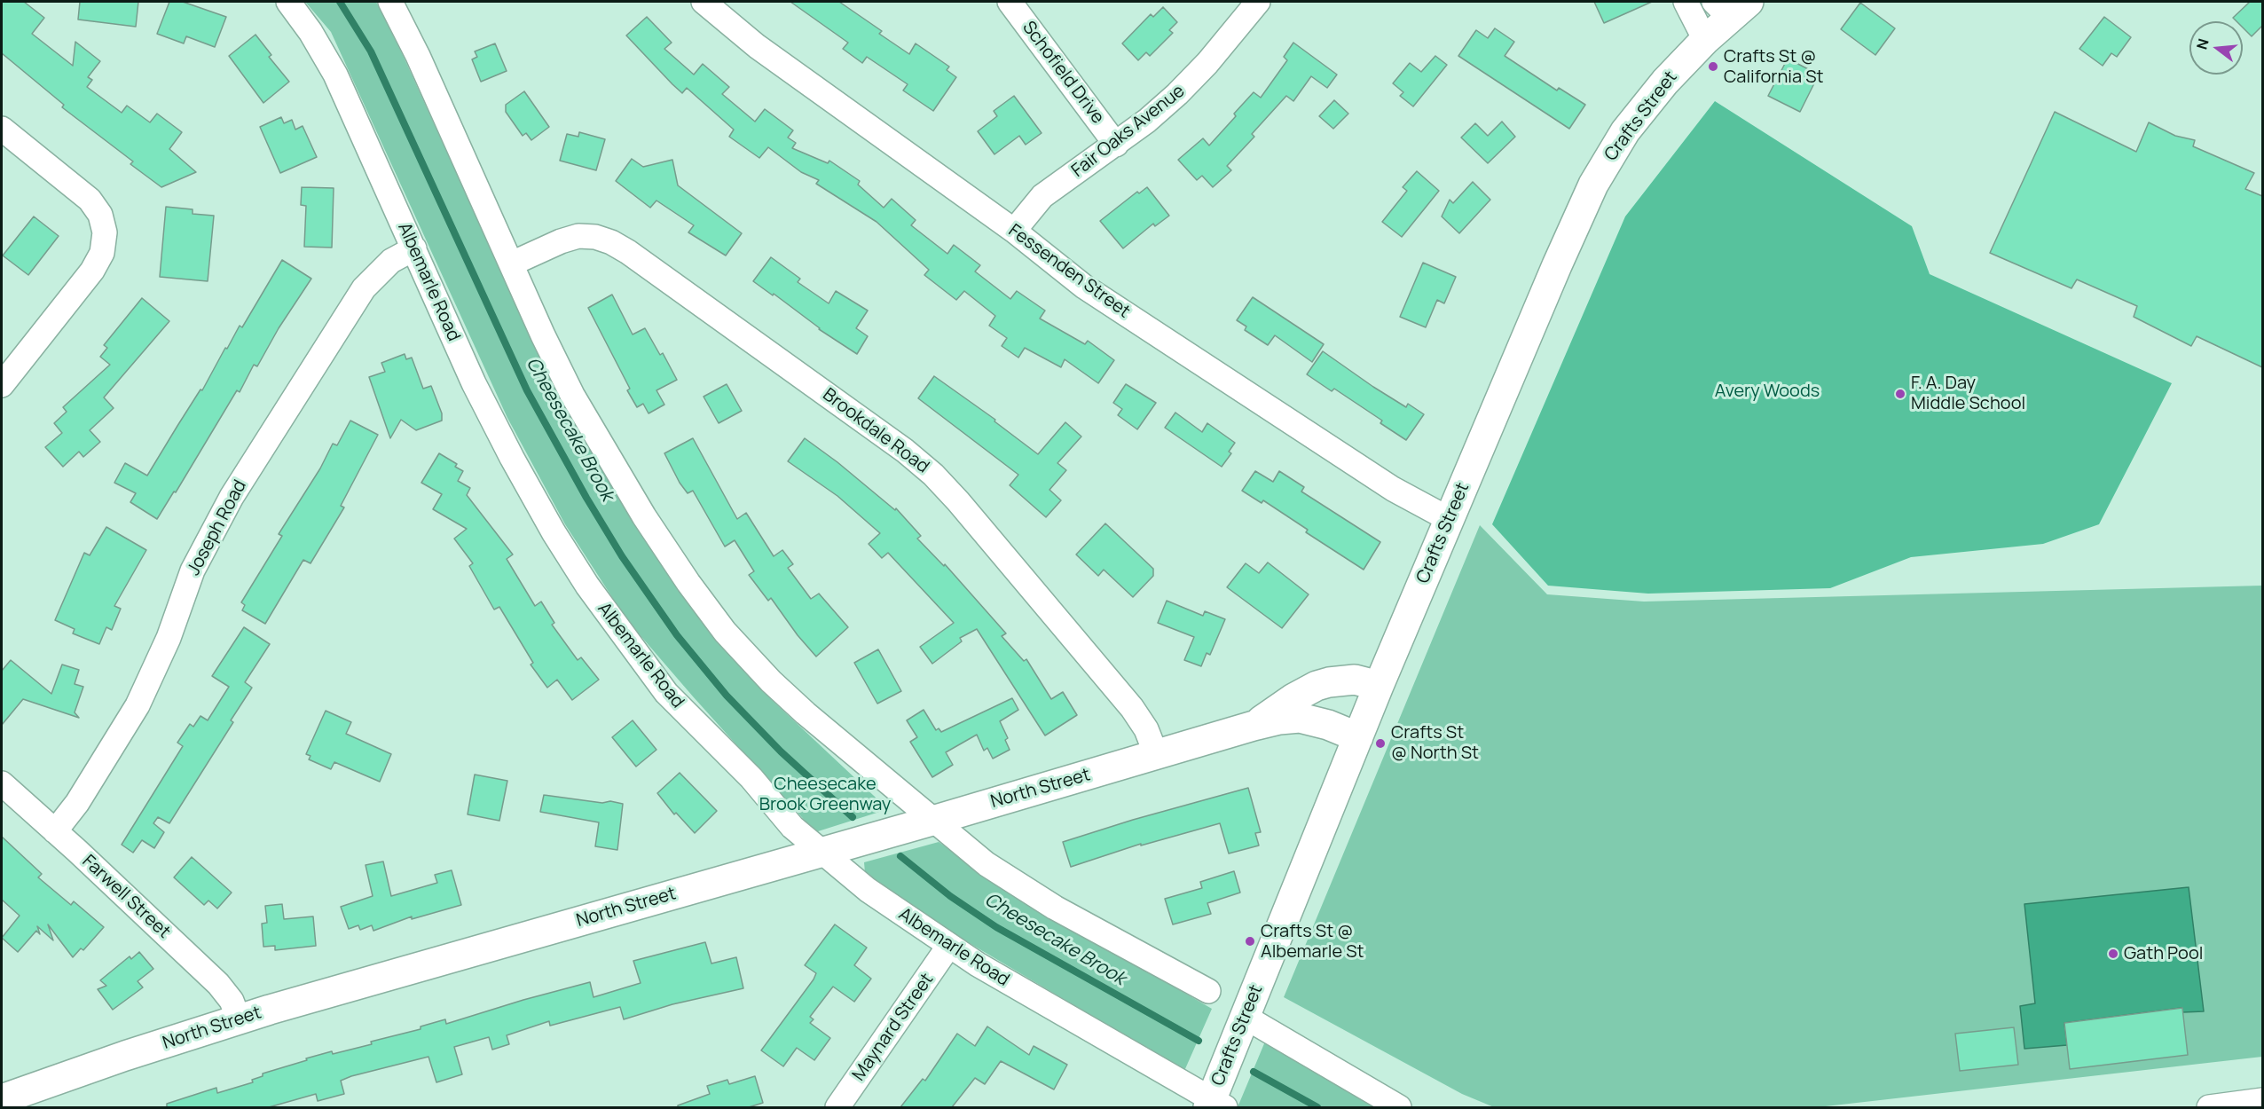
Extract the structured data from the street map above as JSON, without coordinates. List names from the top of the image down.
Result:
{
  "streets": {
    "main road": ["Crafts Street", "North Street"],
    "street": [
      "Schofield Drive",
      "Fair Oaks Avenue",
      "Fessenden Street",
      "Albemarle Road",
      "Brookdale Road",
      "Joseph Road",
      "Farwell Street",
      "Maynard Street"
    ]
  },
  "crossings": [
    ["Schofield Drive", "Fair Oaks Avenue"],
    ["Crafts Street", "Fessenden Street"],
    ["Crafts Street", "Albemarle Road"],
    ["Crafts Street", "North Street"],
    ["Fair Oaks Avenue", "Fessenden Street"],
    ["Albemarle Road", "Joseph Road"],
    ["Albemarle Road", "North Street"],
    ["Albemarle Road", "Maynard Street"],
    ["Brookdale Road", "North Street"],
    ["Joseph Road", "Farwell Street"],
    ["North Street", "Farwell Street"]
  ],
  "water": ["Cheesecake Brook"],
  "parks": ["Avery Woods", "Cheesecake Brook Greenway"],
  "places": [
    "Crafts St @ California St",
    "F. A. Day Middle School",
    "Crafts St @ North St",
    "Crafts St @ Albemarle St",
    "Gath Pool"
  ],
  "north": "left"
}
